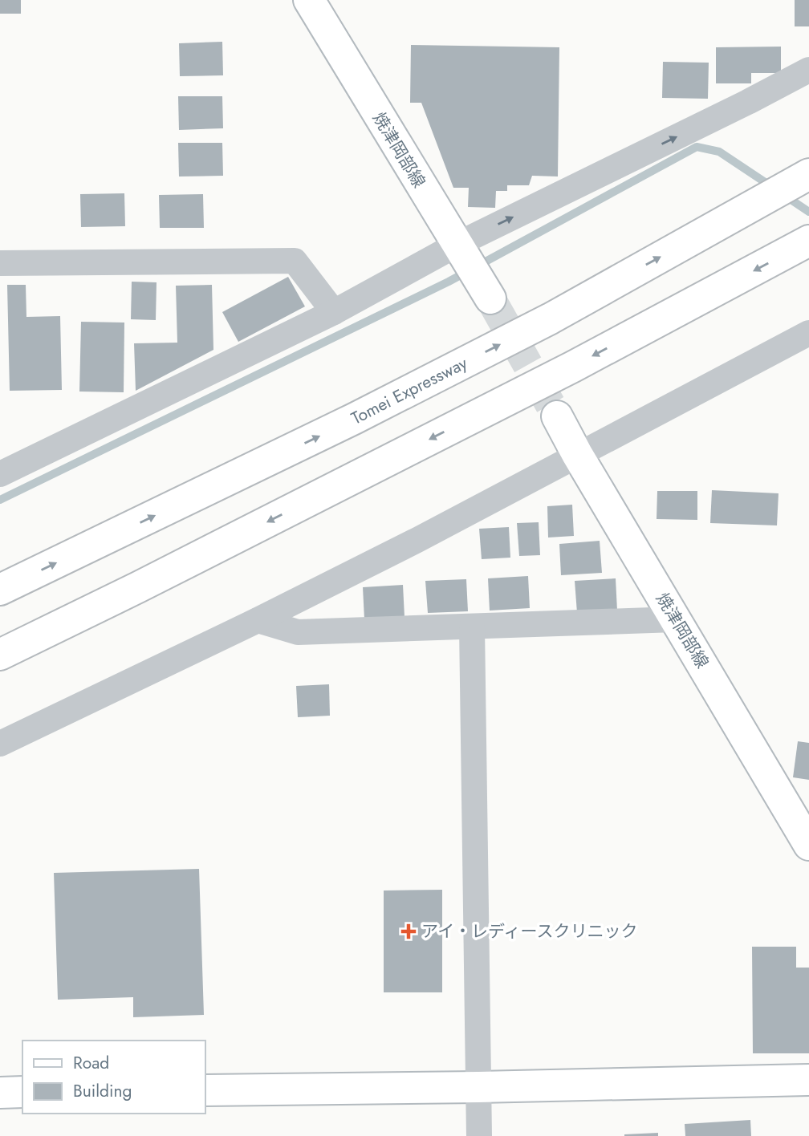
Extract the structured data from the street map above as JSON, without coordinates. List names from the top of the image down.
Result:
{
  "streets": {
    "main road": ["焼津岡部線", "Tomei Expressway"]
  },
  "places": {
    "health": ["アイ・レディースクリニック"]
  },
  "legend": ["Road", "Building"]
}
